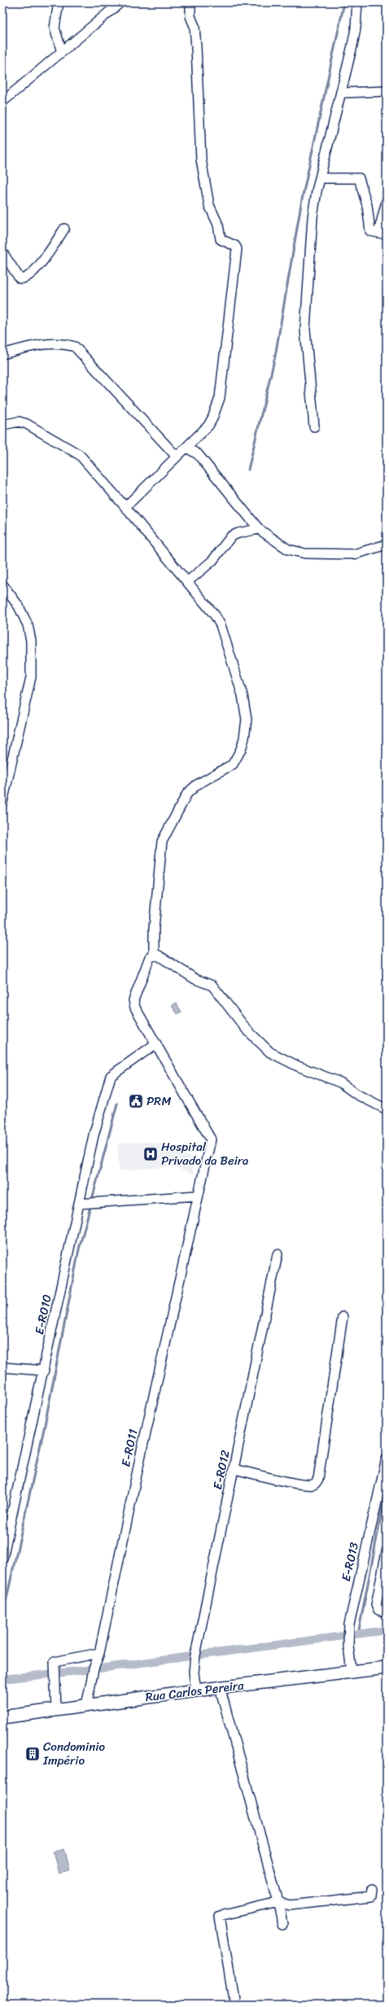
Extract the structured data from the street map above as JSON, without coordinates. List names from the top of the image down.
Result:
{
  "streets": {
    "street": [
      "E-R010",
      "E-R011",
      "E-R012",
      "E-R013",
      "Rua Carlos Pereira"
    ]
  },
  "crossings": [
    ["E-R010", "E-R011"],
    ["E-R011", "Rua Carlos Pereira"],
    ["E-R012", "Rua Carlos Pereira"],
    ["E-R013", "Rua Carlos Pereira"]
  ],
  "places": {
    "public building": ["PRM"],
    "hospital": ["Hospital Privado da Beira"],
    "building": ["Condominio Império"]
  }
}
